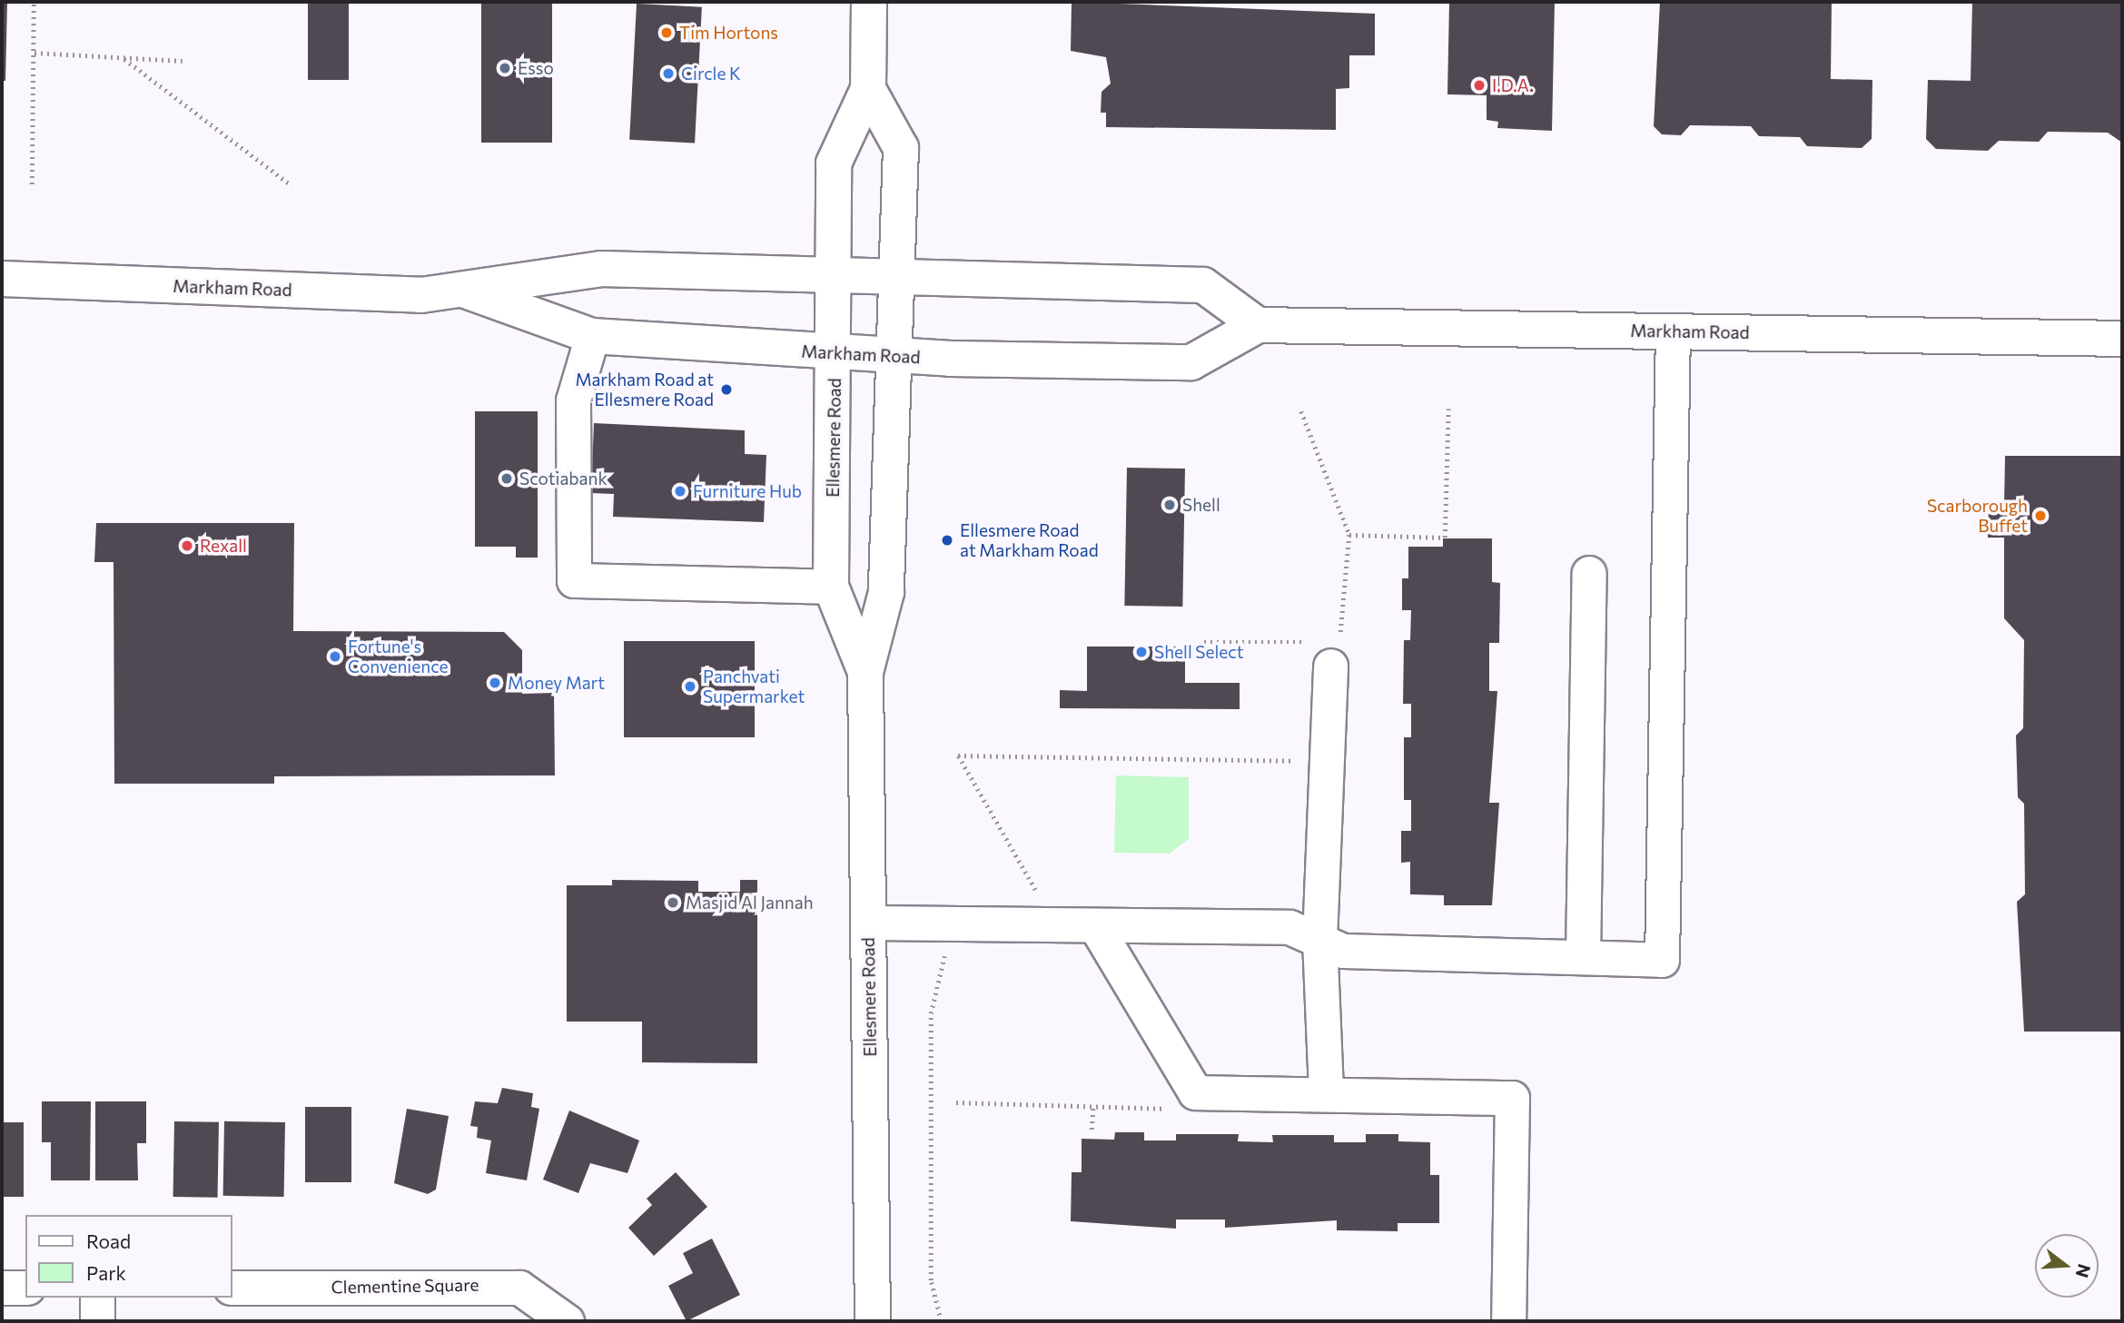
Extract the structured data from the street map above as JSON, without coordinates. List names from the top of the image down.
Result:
{
  "streets": {
    "main road": ["Markham Road", "Ellesmere Road"],
    "street": ["Clementine Square"]
  },
  "crossings": [
    ["Markham Road", "Ellesmere Road"]
  ],
  "places": [
    "Tim Hortons",
    "Esso",
    "Circle K",
    "I.D.A.",
    "Markham Road at Ellesmere Road",
    "Scotiabank",
    "Furniture Hub",
    "Shell",
    "Scarborough Buffet",
    "Ellesmere Road at Markham Road",
    "Rexall",
    "Shell Select",
    "Fortune's Convenience",
    "Money Mart",
    "Panchvati Supermarket",
    "Masjid Al Jannah"
  ],
  "legend": ["Road", "Park"],
  "north": "right"
}
